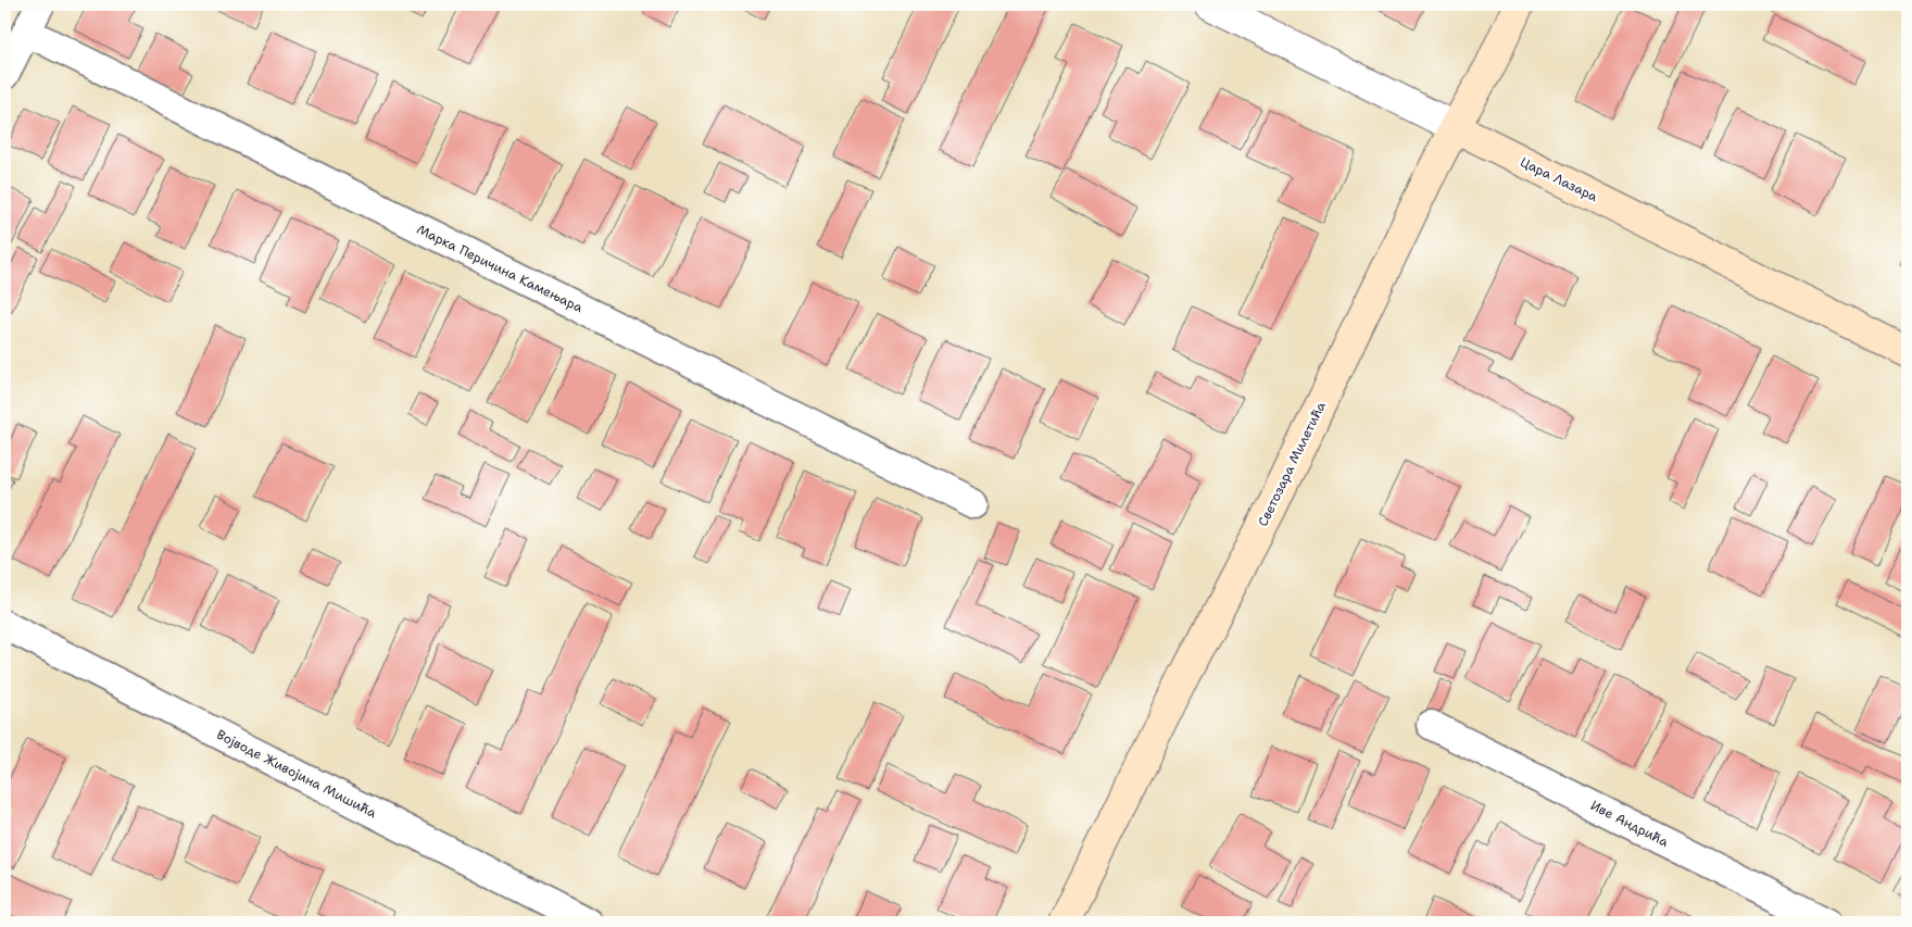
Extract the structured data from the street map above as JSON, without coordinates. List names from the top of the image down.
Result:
{
  "streets": {
    "main road": ["Цара Лазара", "Светозара Милетића"],
    "street": ["Марка Перичина Камењара", "Војводе Живојина Мишића", "Иве Андрића"]
  },
  "crossings": [
    ["Цара Лазара", "Светозара Милетића"]
  ]
}
